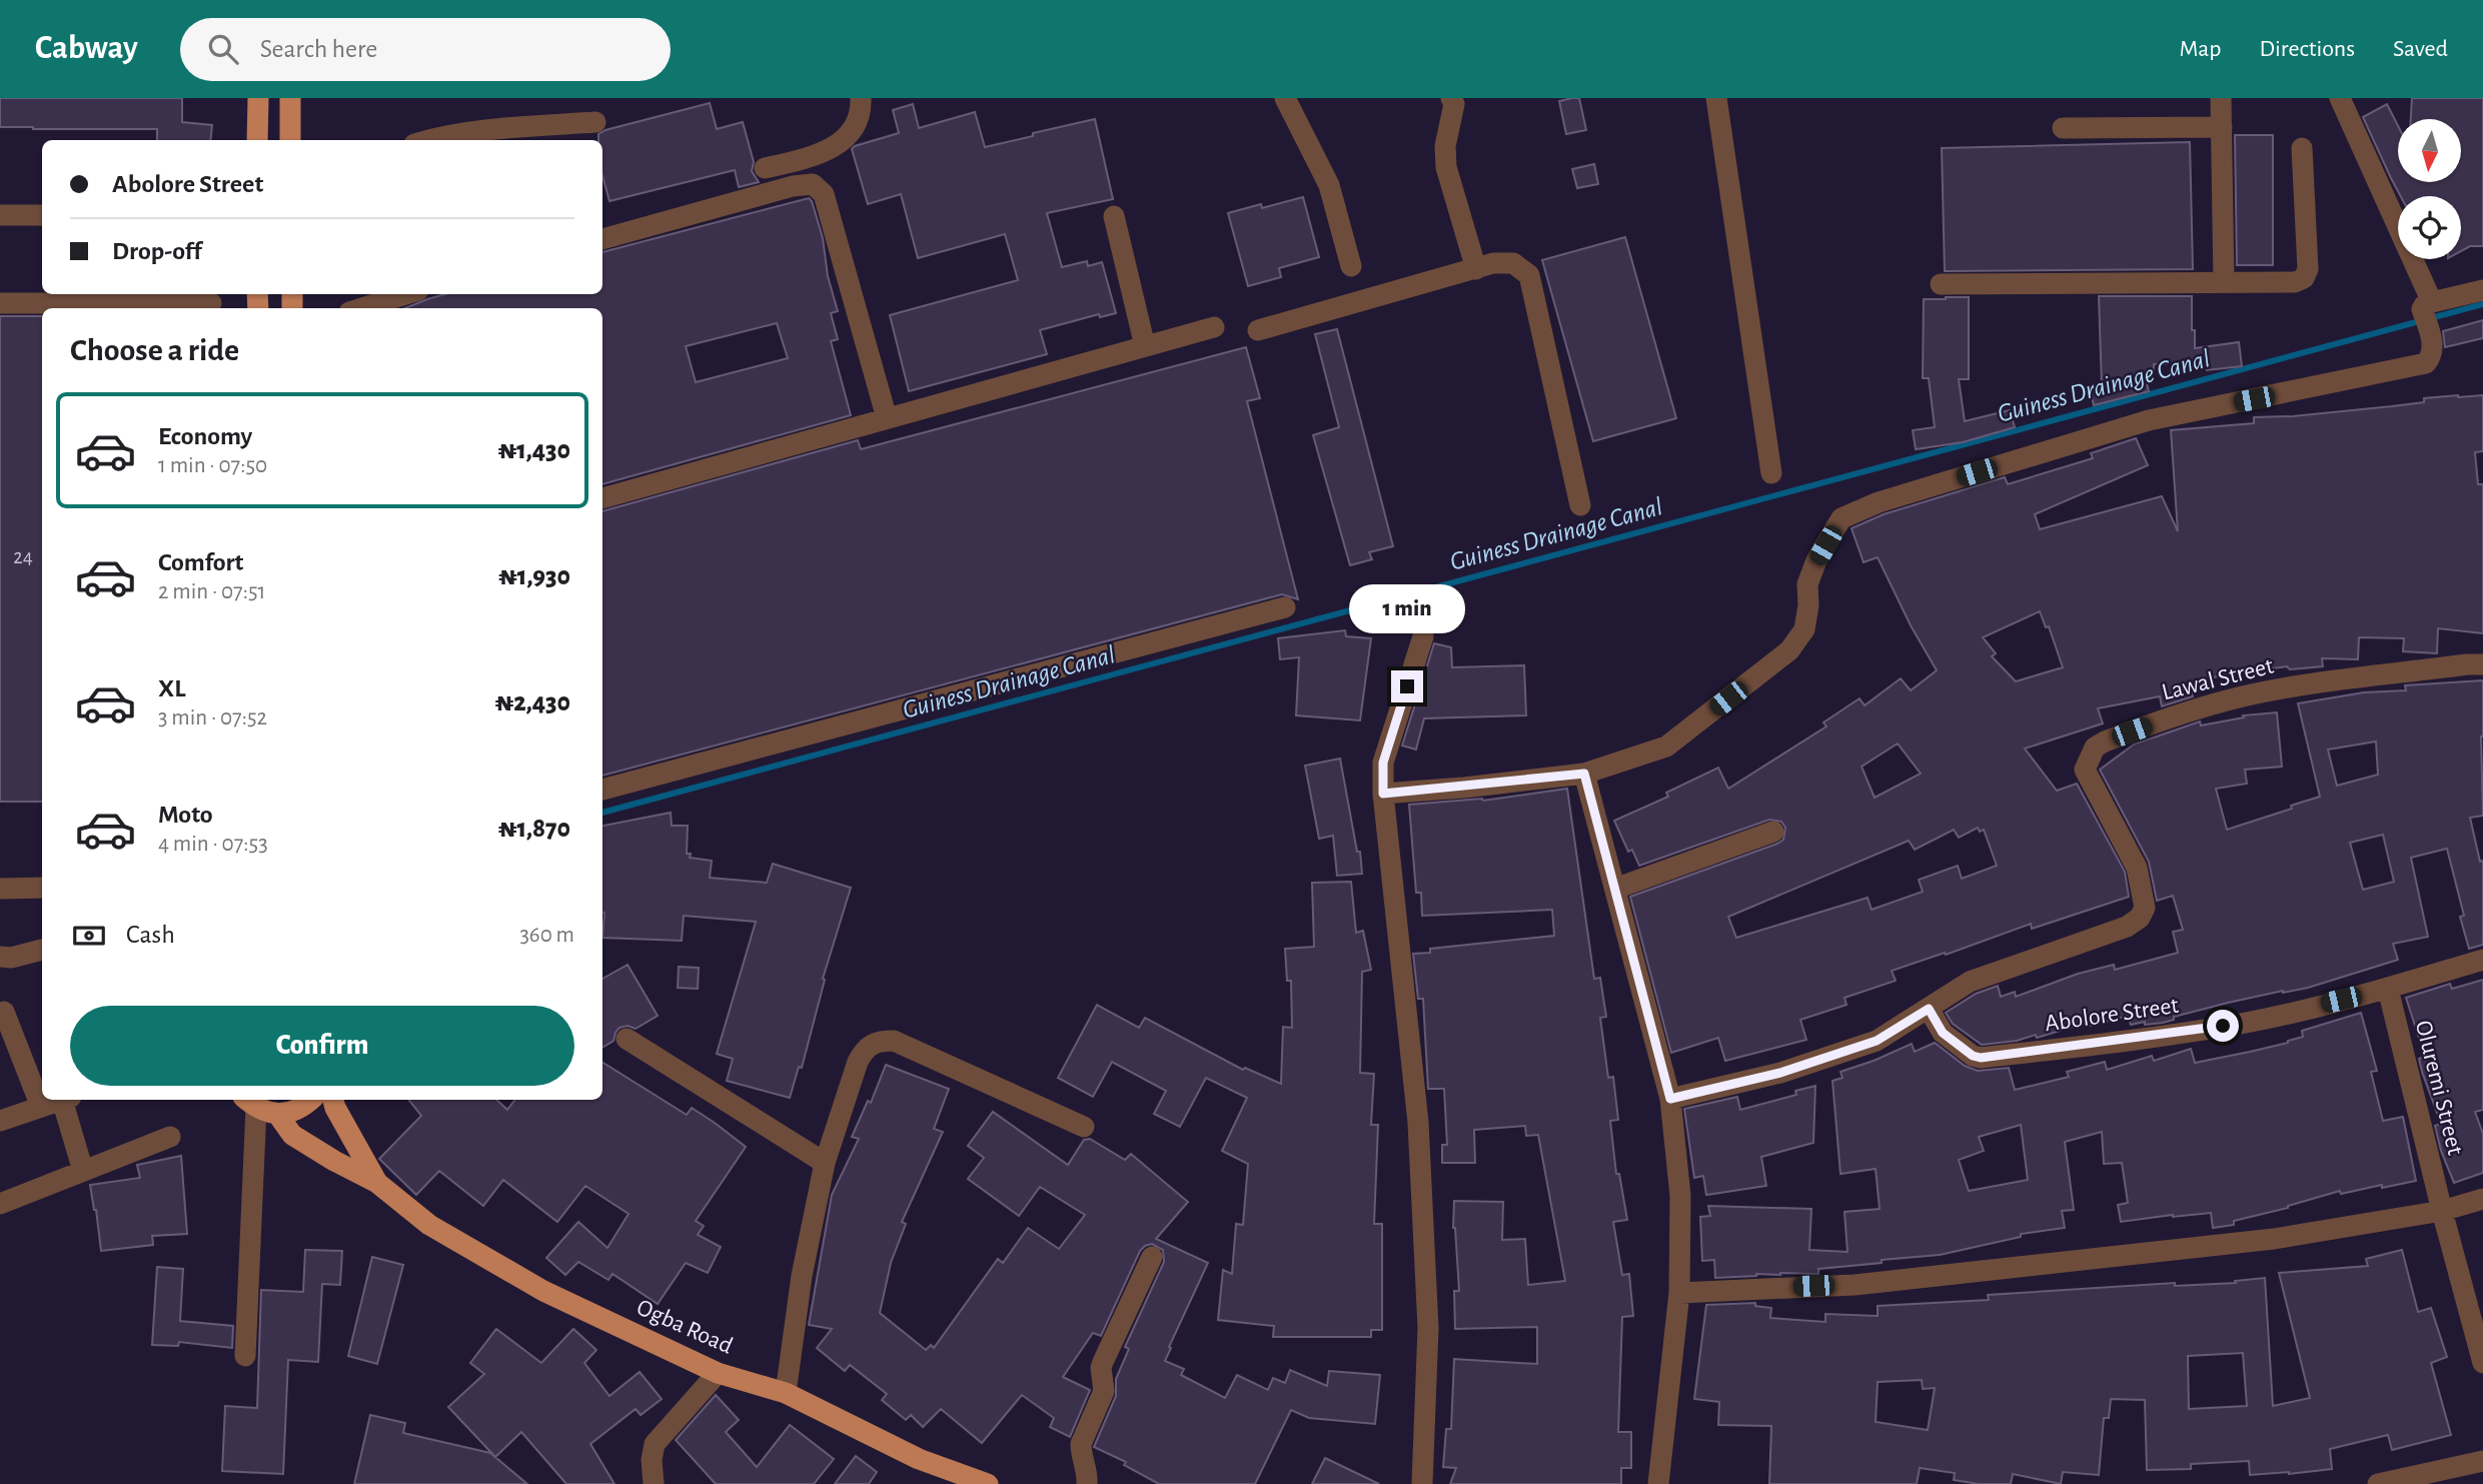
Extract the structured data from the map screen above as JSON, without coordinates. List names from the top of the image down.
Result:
{
  "streets": {
    "main road": ["Ogba Road"],
    "street": ["Lawal Street", "Abolore Street", "Oluremi Street"]
  },
  "crossings": [
    ["Lawal Street", "Abolore Street"],
    ["Abolore Street", "Oluremi Street"]
  ],
  "water": ["Guiness Drainage Canal"],
  "house_numbers": ["24"],
  "north": "bottom",
  "page": {
    "header": "Cabway",
    "search": "Search here",
    "nav": ["Map", "Directions", "Saved"],
    "banner": ["Abolore Street", "Drop-off"],
    "heading": "Choose a ride",
    "list": [
      {
        "name": "Economy",
        "note": "1 min · 07:50",
        "value": "₦1,430"
      },
      {
        "name": "Comfort",
        "note": "2 min · 07:51",
        "value": "₦1,930"
      },
      {
        "name": "XL",
        "note": "3 min · 07:52",
        "value": "₦2,430"
      },
      {
        "name": "Moto",
        "note": "4 min · 07:53",
        "value": "₦1,870"
      }
    ],
    "bubble": "1 min",
    "pay": ["Cash", "360 m"],
    "buttons": "Confirm"
  }
}
